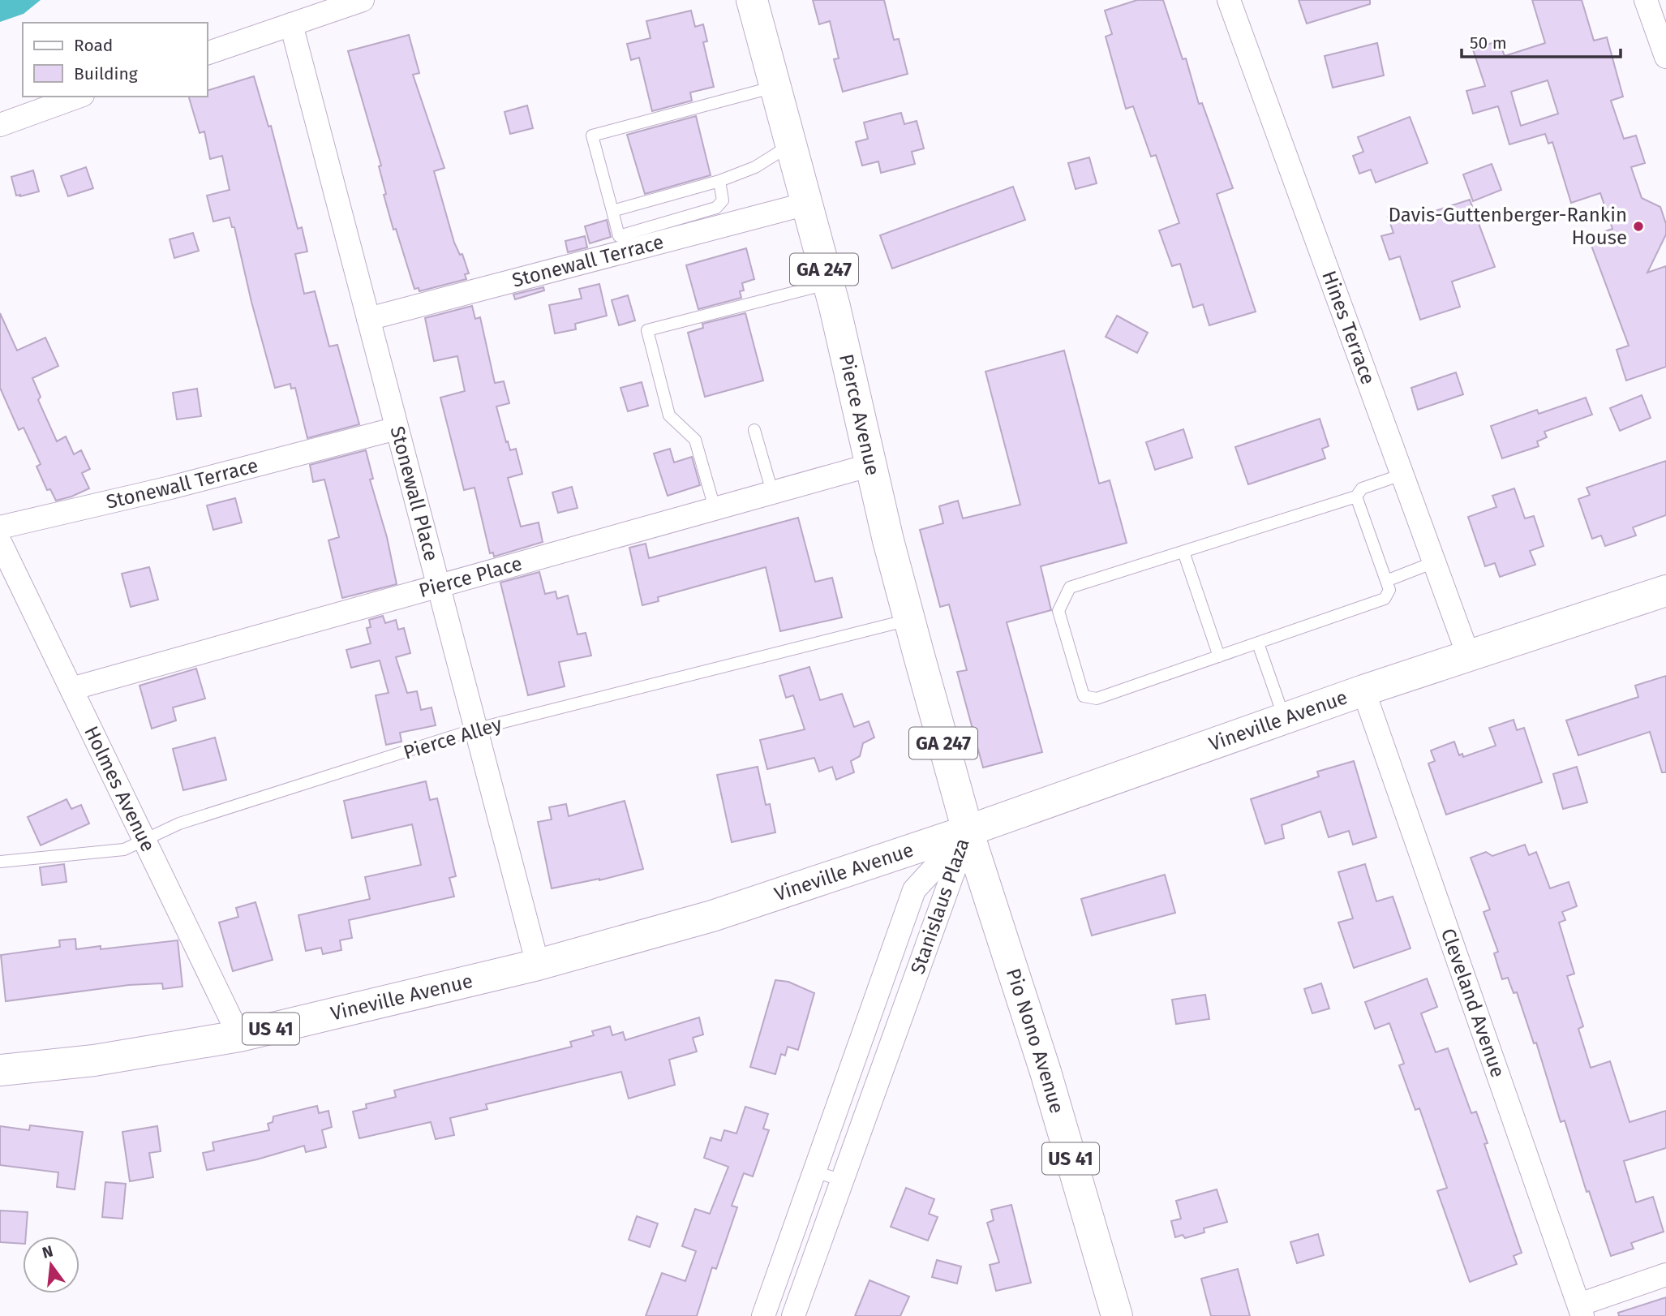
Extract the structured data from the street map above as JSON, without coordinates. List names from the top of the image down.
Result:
{
  "streets": {
    "main road": [
      "GA 247",
      "Pierce Avenue",
      "Vineville Avenue",
      "US 41",
      "Pio Nono Avenue"
    ],
    "street": [
      "Stonewall Terrace",
      "Hines Terrace",
      "Stonewall Place",
      "Pierce Place",
      "Holmes Avenue",
      "Stanislaus Plaza",
      "Cleveland Avenue"
    ],
    "lane": ["Pierce Alley"]
  },
  "crossings": [
    ["Stonewall Terrace", "Pierce Avenue"],
    ["Stonewall Terrace", "Stonewall Place"],
    ["Hines Terrace", "Vineville Avenue"],
    ["Pierce Avenue", "Pierce Place"],
    ["Pierce Avenue", "Vineville Avenue"],
    ["Pierce Avenue", "Pierce Alley"],
    ["Pierce Avenue", "Stanislaus Plaza"],
    ["Pierce Avenue", "Pio Nono Avenue"],
    ["Stonewall Place", "Pierce Place"],
    ["Stonewall Place", "Vineville Avenue"],
    ["Stonewall Place", "Pierce Alley"],
    ["Pierce Place", "Holmes Avenue"],
    ["Vineville Avenue", "Holmes Avenue"],
    ["Vineville Avenue", "Stanislaus Plaza"],
    ["Vineville Avenue", "Cleveland Avenue"],
    ["Vineville Avenue", "Pio Nono Avenue"],
    ["Pierce Alley", "Holmes Avenue"],
    ["Stanislaus Plaza", "Pio Nono Avenue"]
  ],
  "places": ["Davis-Guttenberger-Rankin House"],
  "legend": ["Road", "Building"],
  "scale_bar": "50 m",
  "north": "top"
}
